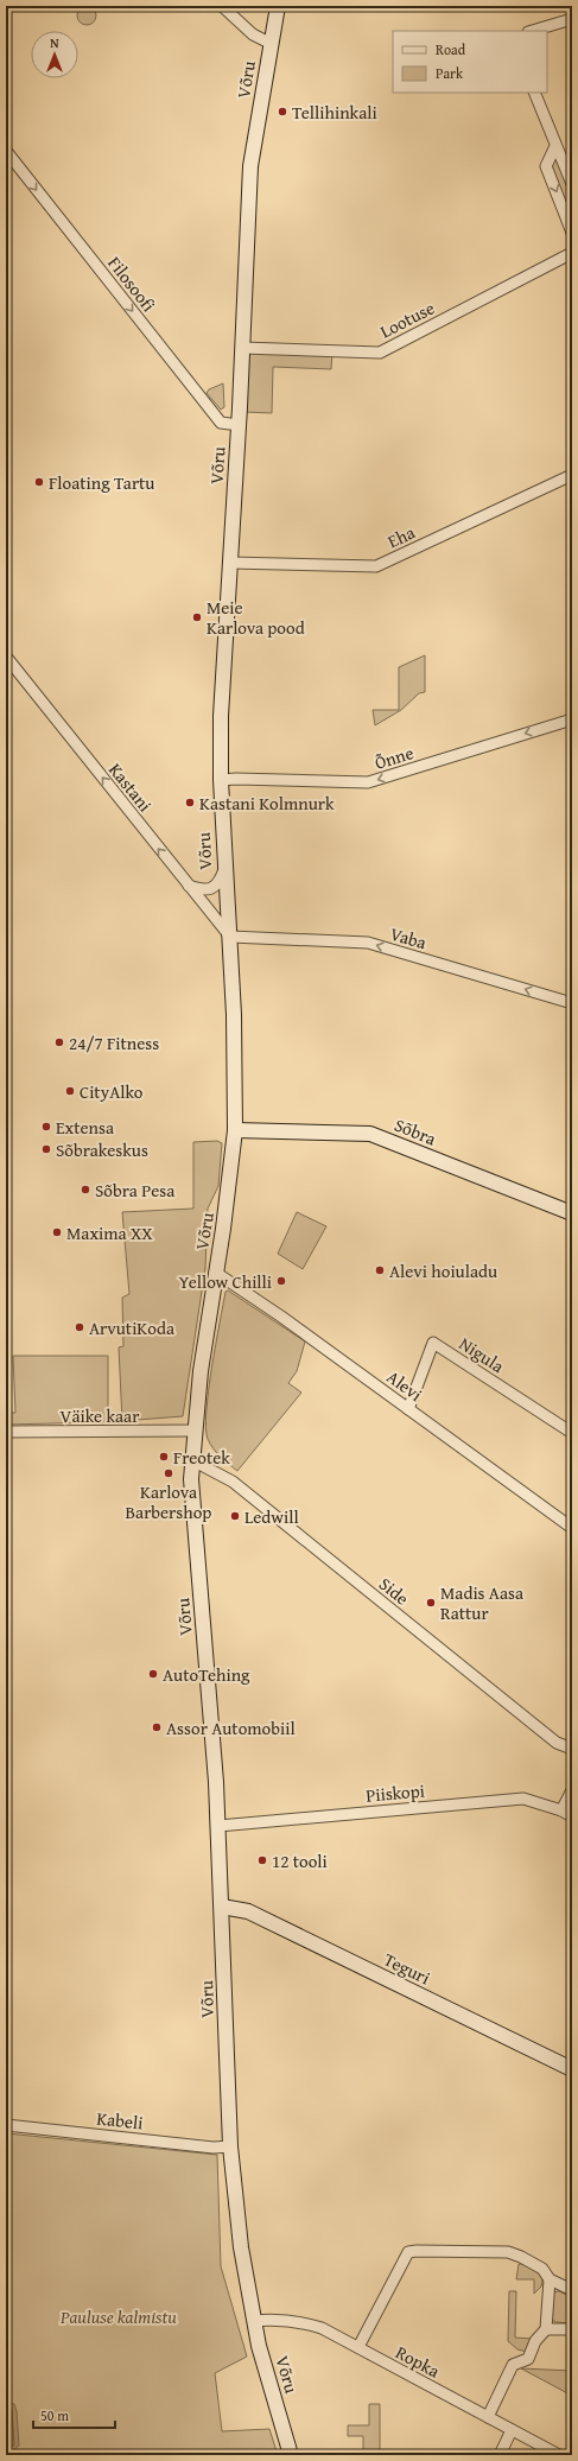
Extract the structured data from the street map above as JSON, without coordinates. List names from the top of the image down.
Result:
{
  "streets": {
    "main road": ["Võru", "Sõbra", "Teguri"],
    "street": [
      "Filosoofi",
      "Lootuse",
      "Eha",
      "Õnne",
      "Kastani",
      "Vaba",
      "Nigula",
      "Alevi",
      "Väike kaar",
      "Side",
      "Piiskopi",
      "Kabeli",
      "Ropka"
    ]
  },
  "crossings": [
    ["Võru", "Filosoofi"],
    ["Võru", "Lootuse"],
    ["Võru", "Eha"],
    ["Võru", "Õnne"],
    ["Võru", "Kastani"],
    ["Võru", "Vaba"],
    ["Võru", "Sõbra"],
    ["Võru", "Alevi"],
    ["Võru", "Väike kaar"],
    ["Võru", "Side"],
    ["Võru", "Piiskopi"],
    ["Võru", "Teguri"],
    ["Võru", "Kabeli"],
    ["Võru", "Ropka"],
    ["Kastani", "Vaba"],
    ["Nigula", "Alevi"]
  ],
  "one_way": [
    "Filosoofi",
    "Õnne",
    "Kastani",
    "Vaba"
  ],
  "parks": ["Pauluse kalmistu"],
  "places": [
    "Tellihinkali",
    "Floating Tartu",
    "Meie Karlova pood",
    "Kastani Kolmnurk",
    "24/7 Fitness",
    "CityAlko",
    "Extensa",
    "Sõbrakeskus",
    "Sõbra Pesa",
    "Maxima XX",
    "Alevi hoiuladu",
    "Yellow Chilli",
    "ArvutiKoda",
    "Freotek",
    "Karlova Barbershop",
    "Ledwill",
    "Madis Aasa Rattur",
    "AutoTehing",
    "Assor Automobiil",
    "12 tooli"
  ],
  "legend": ["Road", "Park"],
  "scale_bar": "50 m",
  "north": "top"
}
